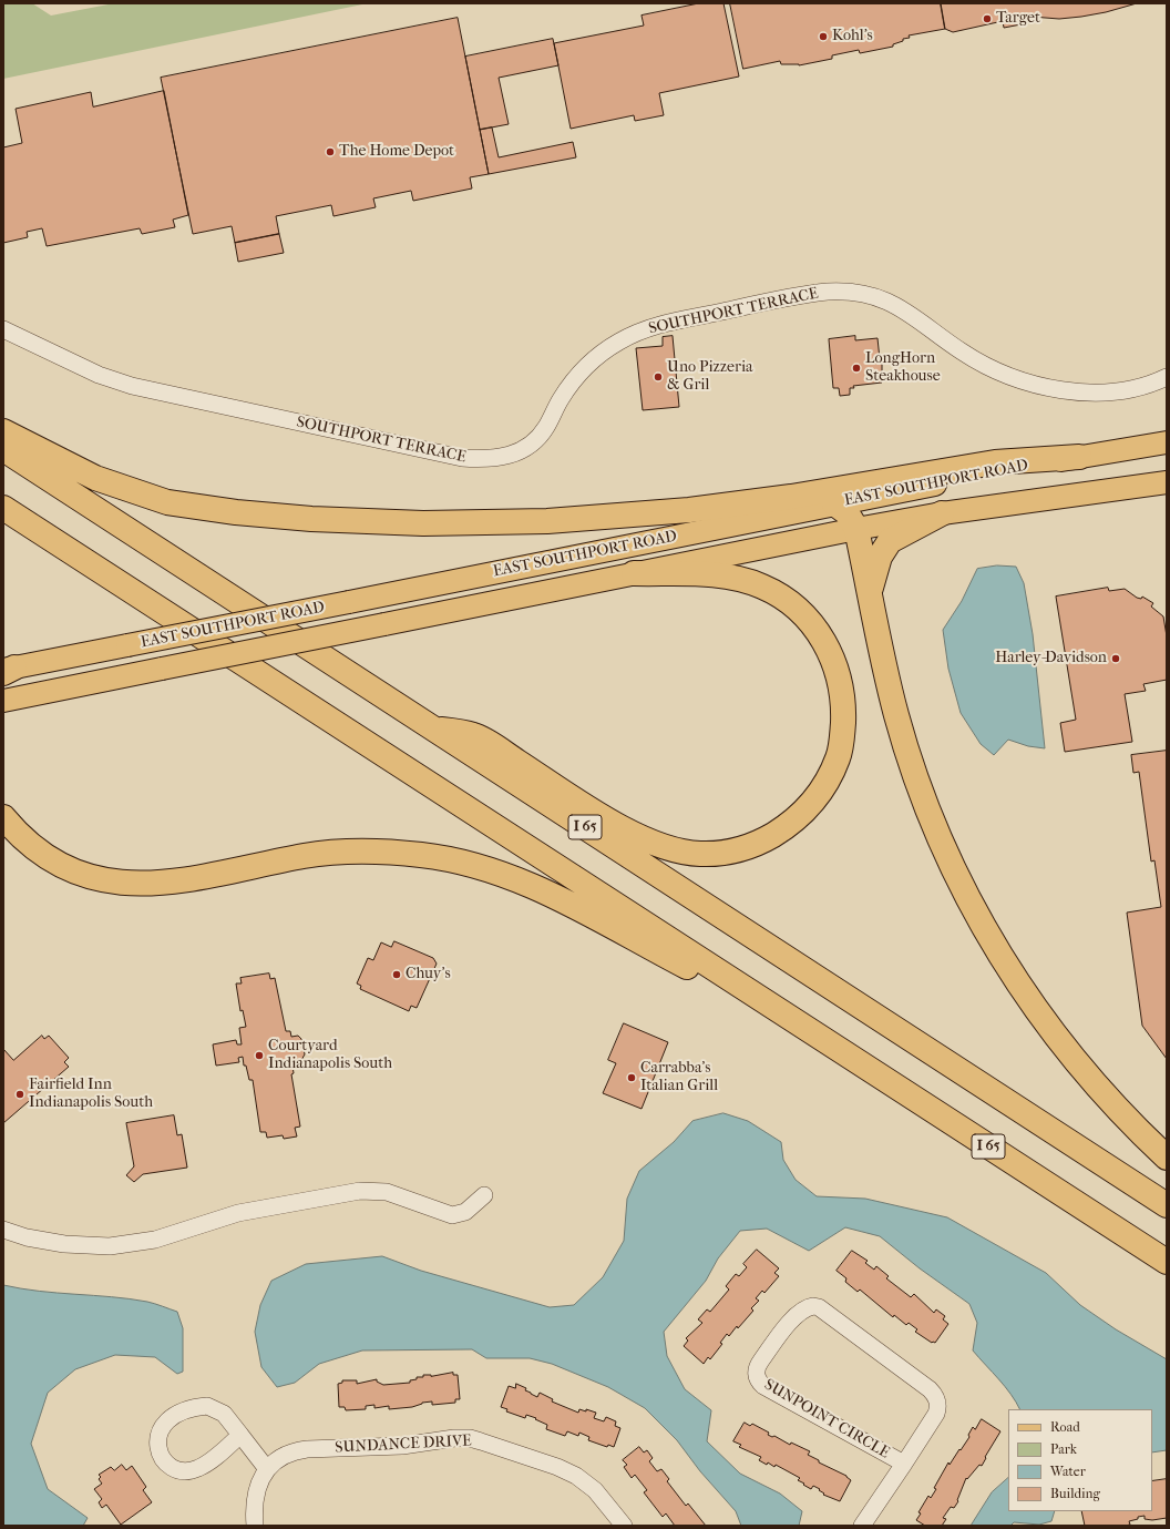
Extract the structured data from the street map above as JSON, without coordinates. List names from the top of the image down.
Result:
{
  "streets": {
    "highway": ["I 65"],
    "main road": ["EAST SOUTHPORT ROAD"],
    "street": ["SOUTHPORT TERRACE", "SUNPOINT CIRCLE", "SUNDANCE DRIVE"]
  },
  "places": [
    "Target",
    "Kohl's",
    "The Home Depot",
    "LongHorn Steakhouse",
    "Uno Pizzeria & Gril",
    "Harley-Davidson",
    "Chuy's",
    "Courtyard Indianapolis South",
    "Carrabba's Italian Grill",
    "Fairfield Inn Indianapolis South"
  ],
  "legend": [
    "Road",
    "Park",
    "Water",
    "Building"
  ]
}
